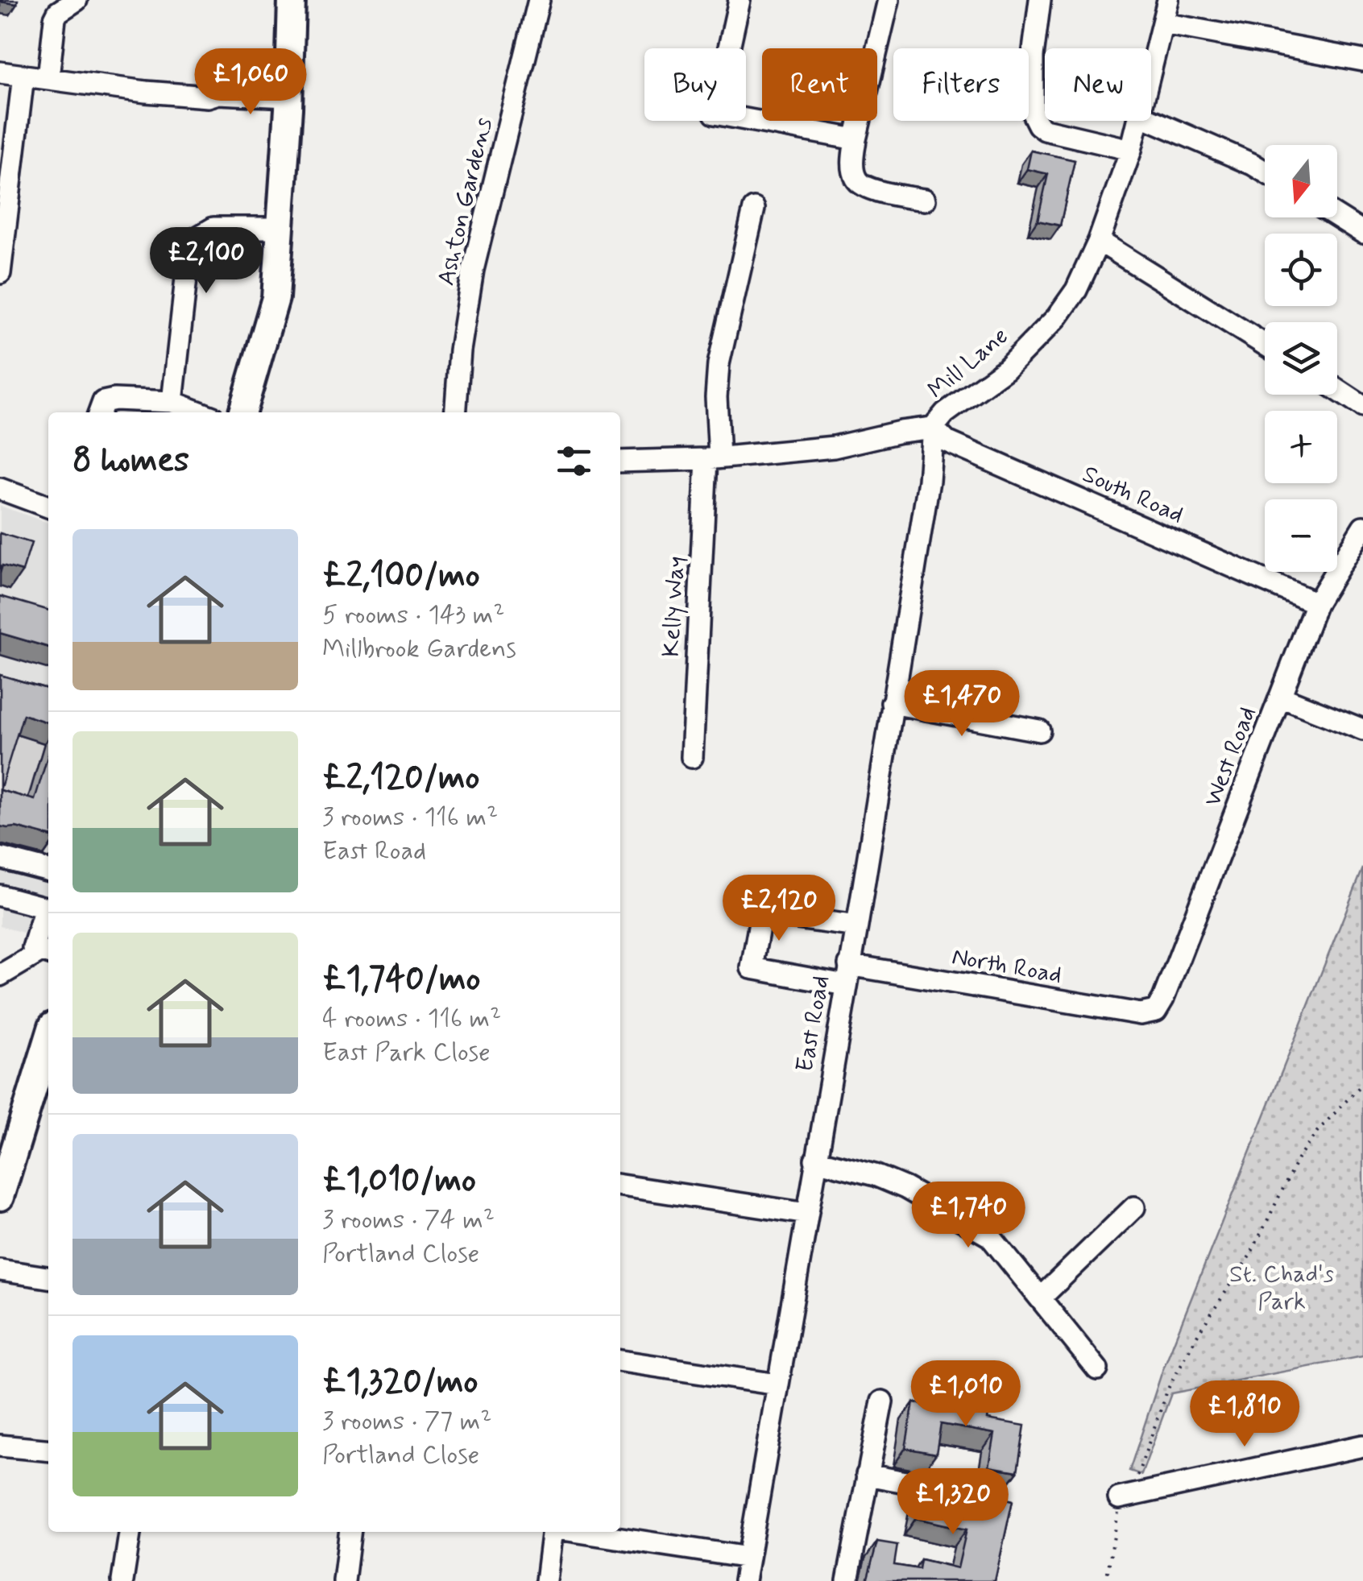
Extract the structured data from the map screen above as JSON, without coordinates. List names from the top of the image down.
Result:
{
  "streets": {
    "street": [
      "Ashton Gardens",
      "Mill Lane",
      "South Road",
      "Kelly Way",
      "West Road",
      "North Road",
      "East Road"
    ]
  },
  "crossings": [
    ["Mill Lane", "South Road"],
    ["Mill Lane", "Kelly Way"],
    ["Mill Lane", "East Road"],
    ["South Road", "West Road"],
    ["South Road", "East Road"],
    ["West Road", "North Road"],
    ["North Road", "East Road"]
  ],
  "parks": ["St. Chad's Park"],
  "north": "bottom",
  "page": {
    "price": [
      "£1,060",
      "£2,100",
      "£1,470",
      "£2,120",
      "£1,740",
      "£1,010",
      "£1,810",
      "£1,320"
    ],
    "chip": [
      "Buy",
      "Rent",
      "Filters",
      "New"
    ],
    "map_buttons": ["+", "−"],
    "heading": "8 homes",
    "list": [
      {
        "name": "£2,100/mo",
        "note": "5 rooms · 143 m² · Millbrook Gardens"
      },
      {
        "name": "£2,120/mo",
        "note": "3 rooms · 116 m² · East Road"
      },
      {
        "name": "£1,740/mo",
        "note": "4 rooms · 116 m² · East Park Close"
      },
      {
        "name": "£1,010/mo",
        "note": "3 rooms · 74 m² · Portland Close"
      },
      {
        "name": "£1,320/mo",
        "note": "3 rooms · 77 m² · Portland Close"
      }
    ]
  }
}
